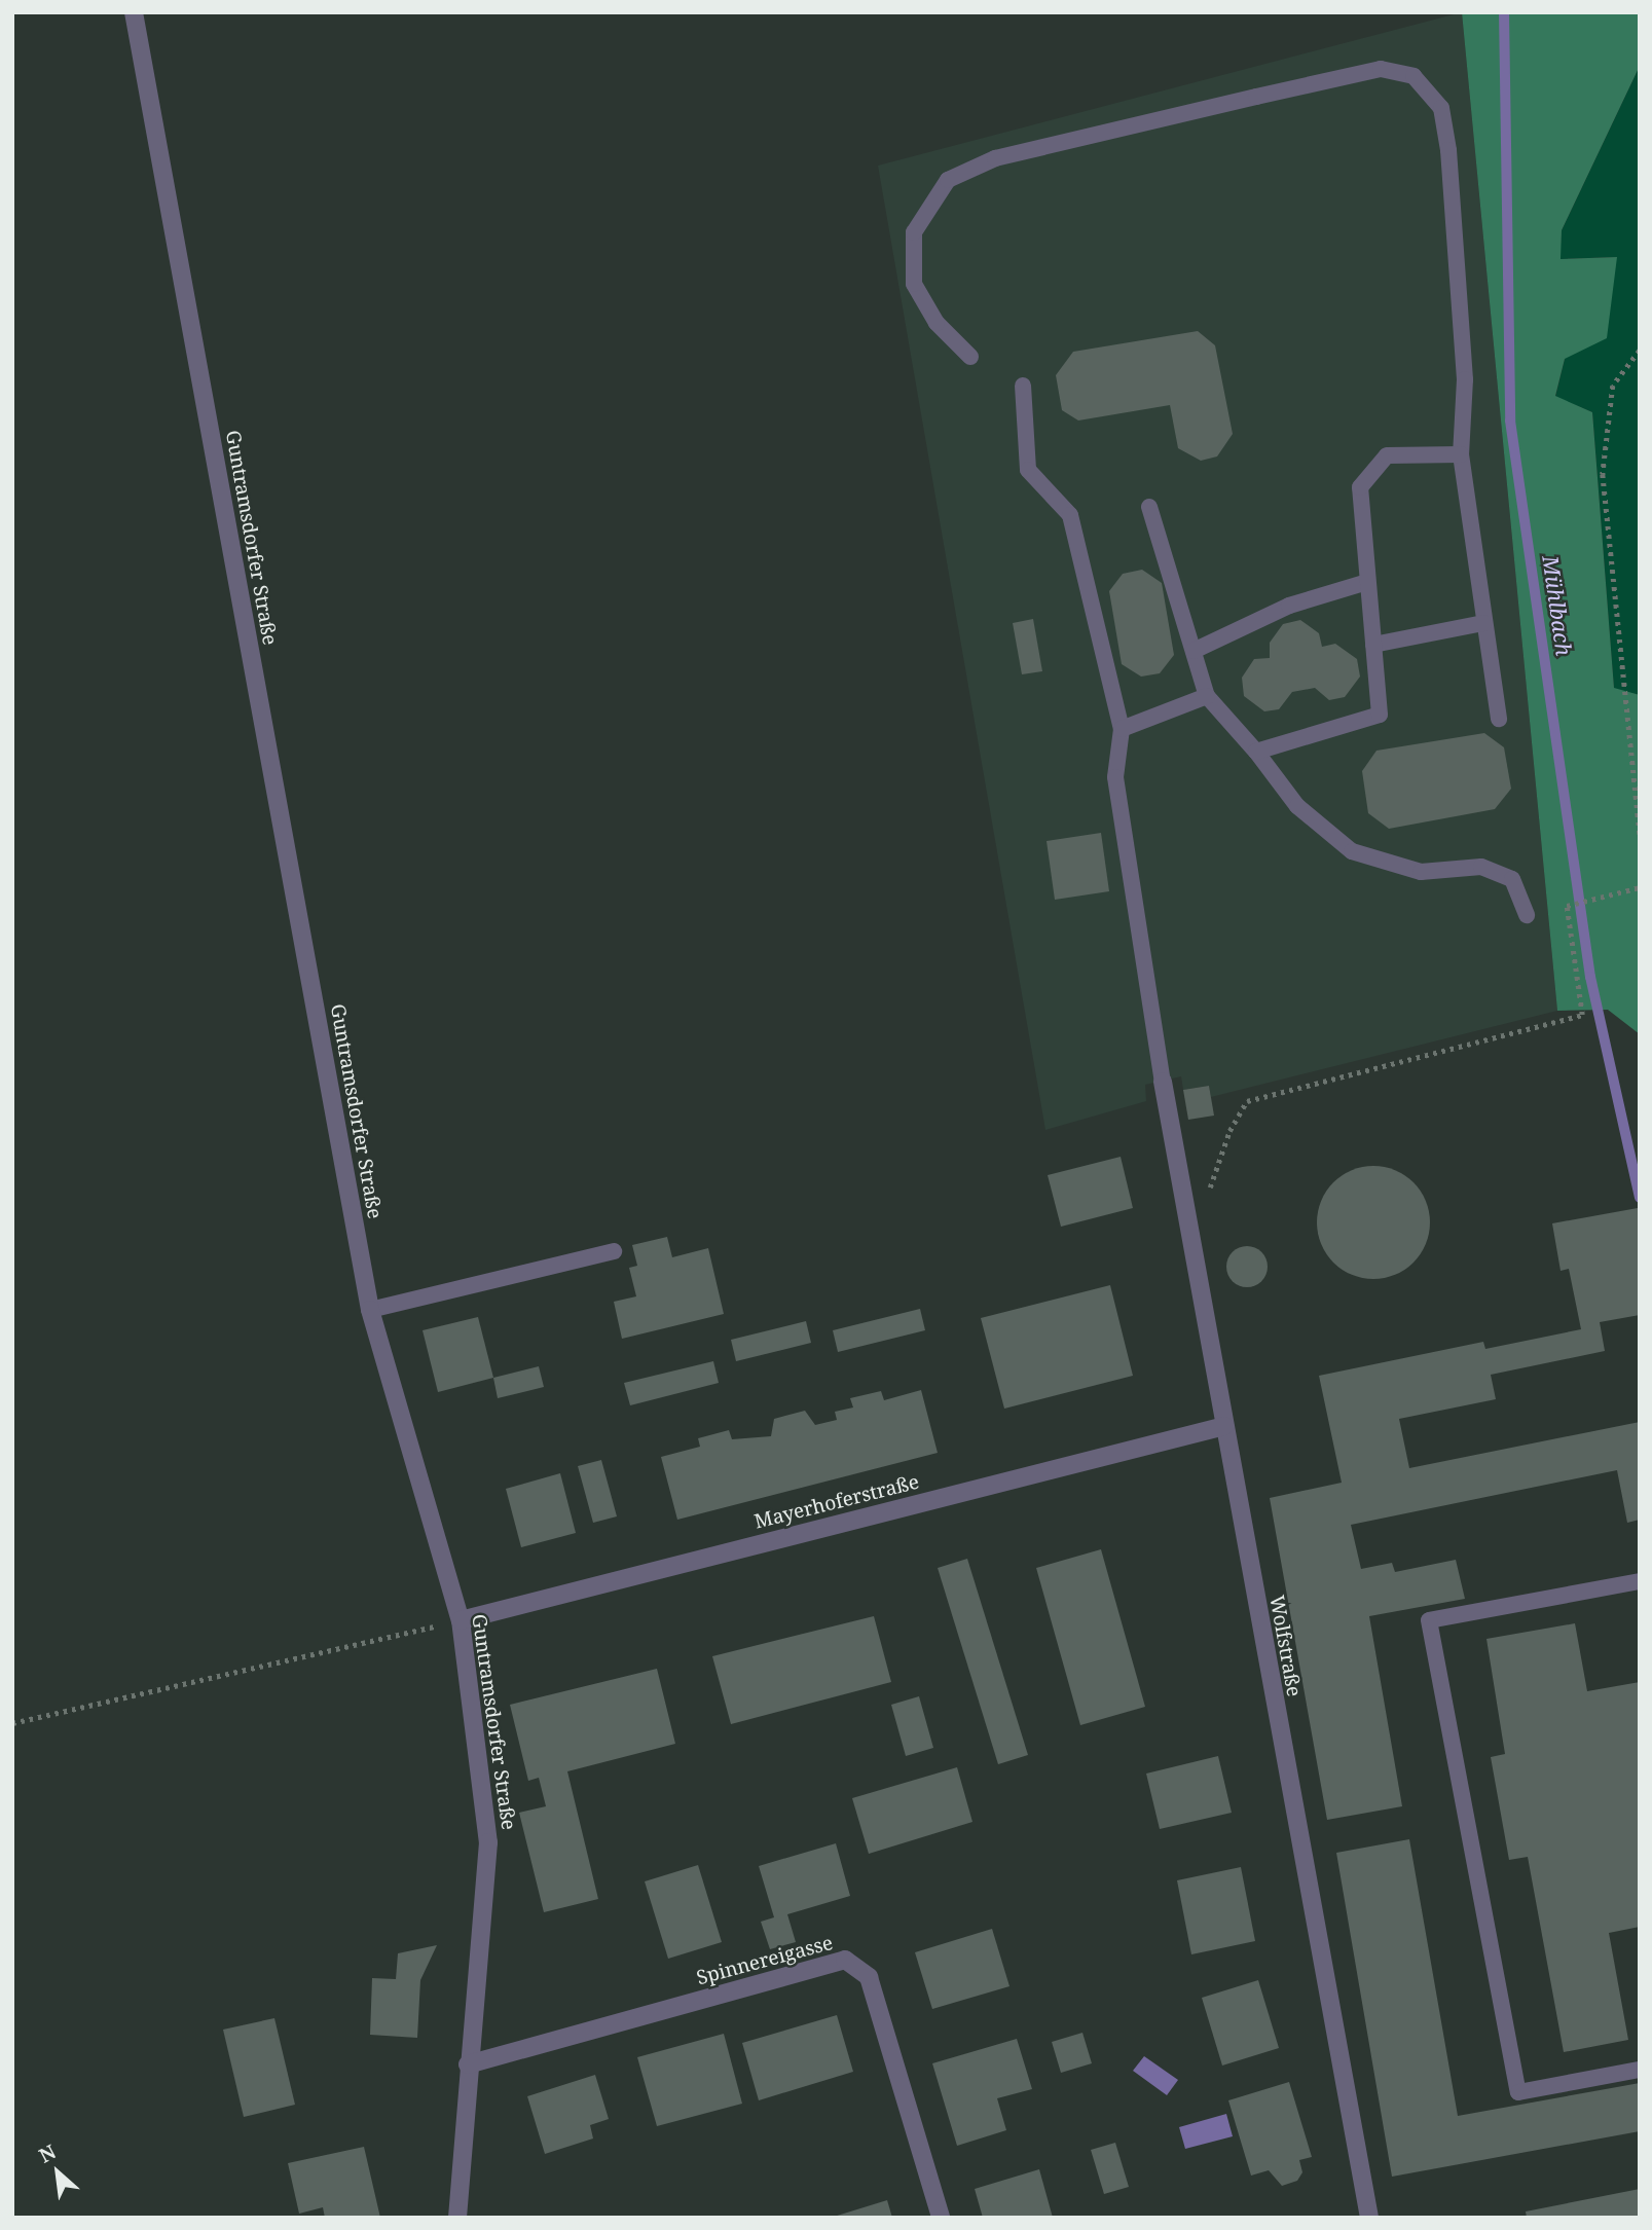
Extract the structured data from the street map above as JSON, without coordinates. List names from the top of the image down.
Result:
{
  "streets": {
    "street": [
      "Guntramsdorfer Straße",
      "Mayerhoferstraße",
      "Wolfstraße",
      "Spinnereigasse"
    ]
  },
  "crossings": [
    ["Guntramsdorfer Straße", "Mayerhoferstraße"],
    ["Guntramsdorfer Straße", "Spinnereigasse"],
    ["Mayerhoferstraße", "Wolfstraße"]
  ],
  "water": ["Mühlbach"],
  "north": "top left"
}
